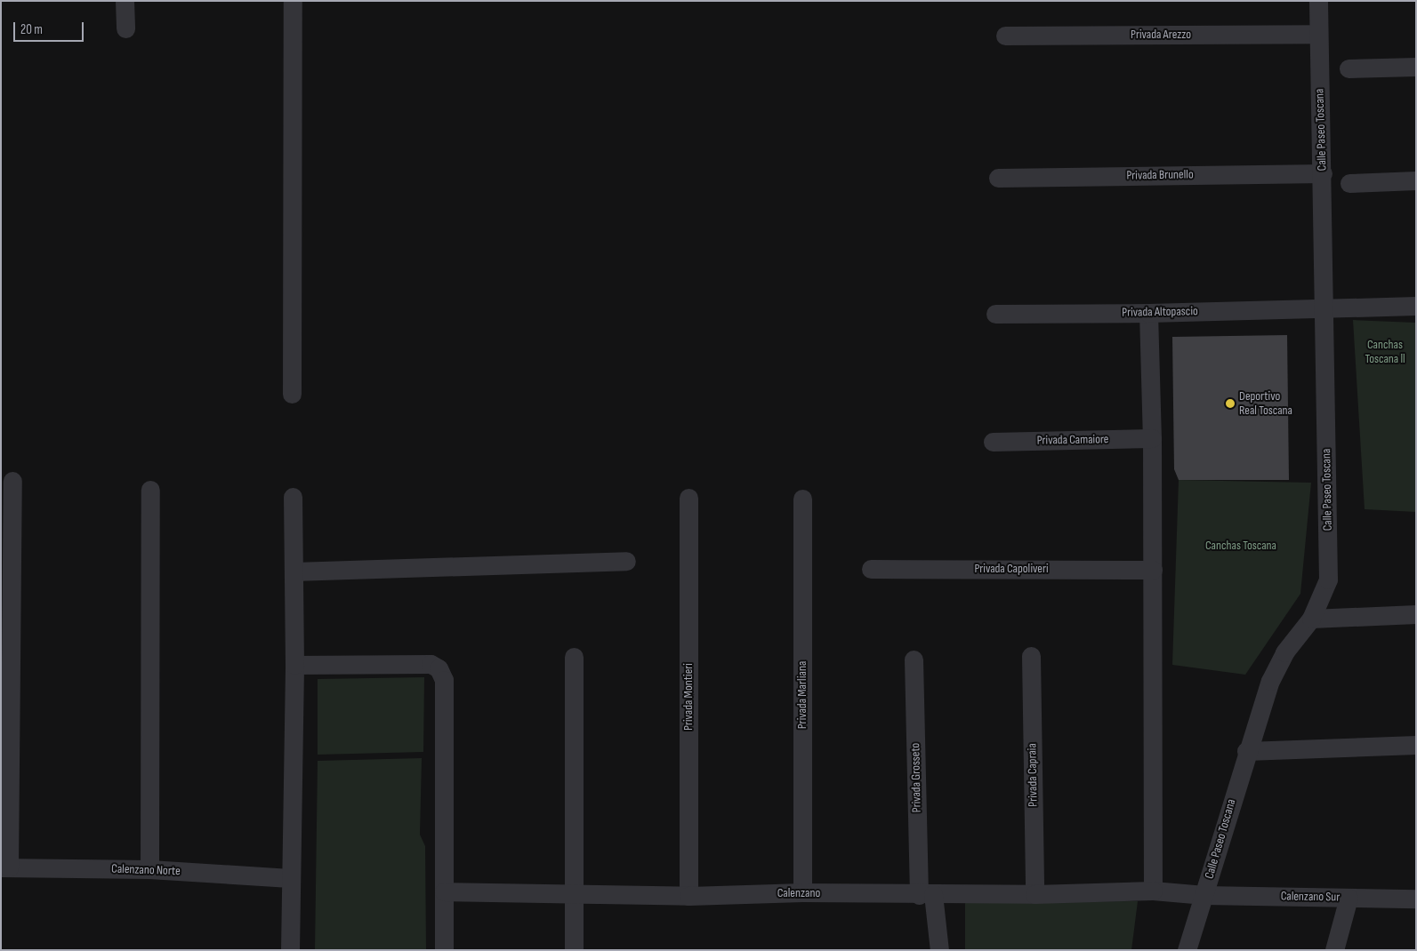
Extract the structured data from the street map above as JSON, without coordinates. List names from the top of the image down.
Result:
{
  "streets": {
    "street": [
      "Privada Arezzo",
      "Calle Paseo Toscana",
      "Privada Brunello",
      "Privada Altopascio",
      "Privada Camaiore",
      "Privada Capoliveri",
      "Privada Marliana",
      "Privada Montieri",
      "Privada Capraia",
      "Privada Grosseto",
      "Calenzano Norte",
      "Calenzano",
      "Calenzano Sur"
    ]
  },
  "crossings": [
    ["Privada Arezzo", "Calle Paseo Toscana"],
    ["Calle Paseo Toscana", "Privada Brunello"],
    ["Calle Paseo Toscana", "Privada Altopascio"],
    ["Calle Paseo Toscana", "Calenzano Sur"],
    ["Privada Marliana", "Calenzano"],
    ["Privada Montieri", "Calenzano"],
    ["Privada Capraia", "Calenzano"],
    ["Privada Grosseto", "Calenzano"],
    ["Calenzano", "Calenzano Sur"]
  ],
  "parks": ["Canchas Toscana ll", "Canchas Toscana"],
  "places": ["Deportivo Real Toscana"],
  "scale_bar": "20 m"
}
